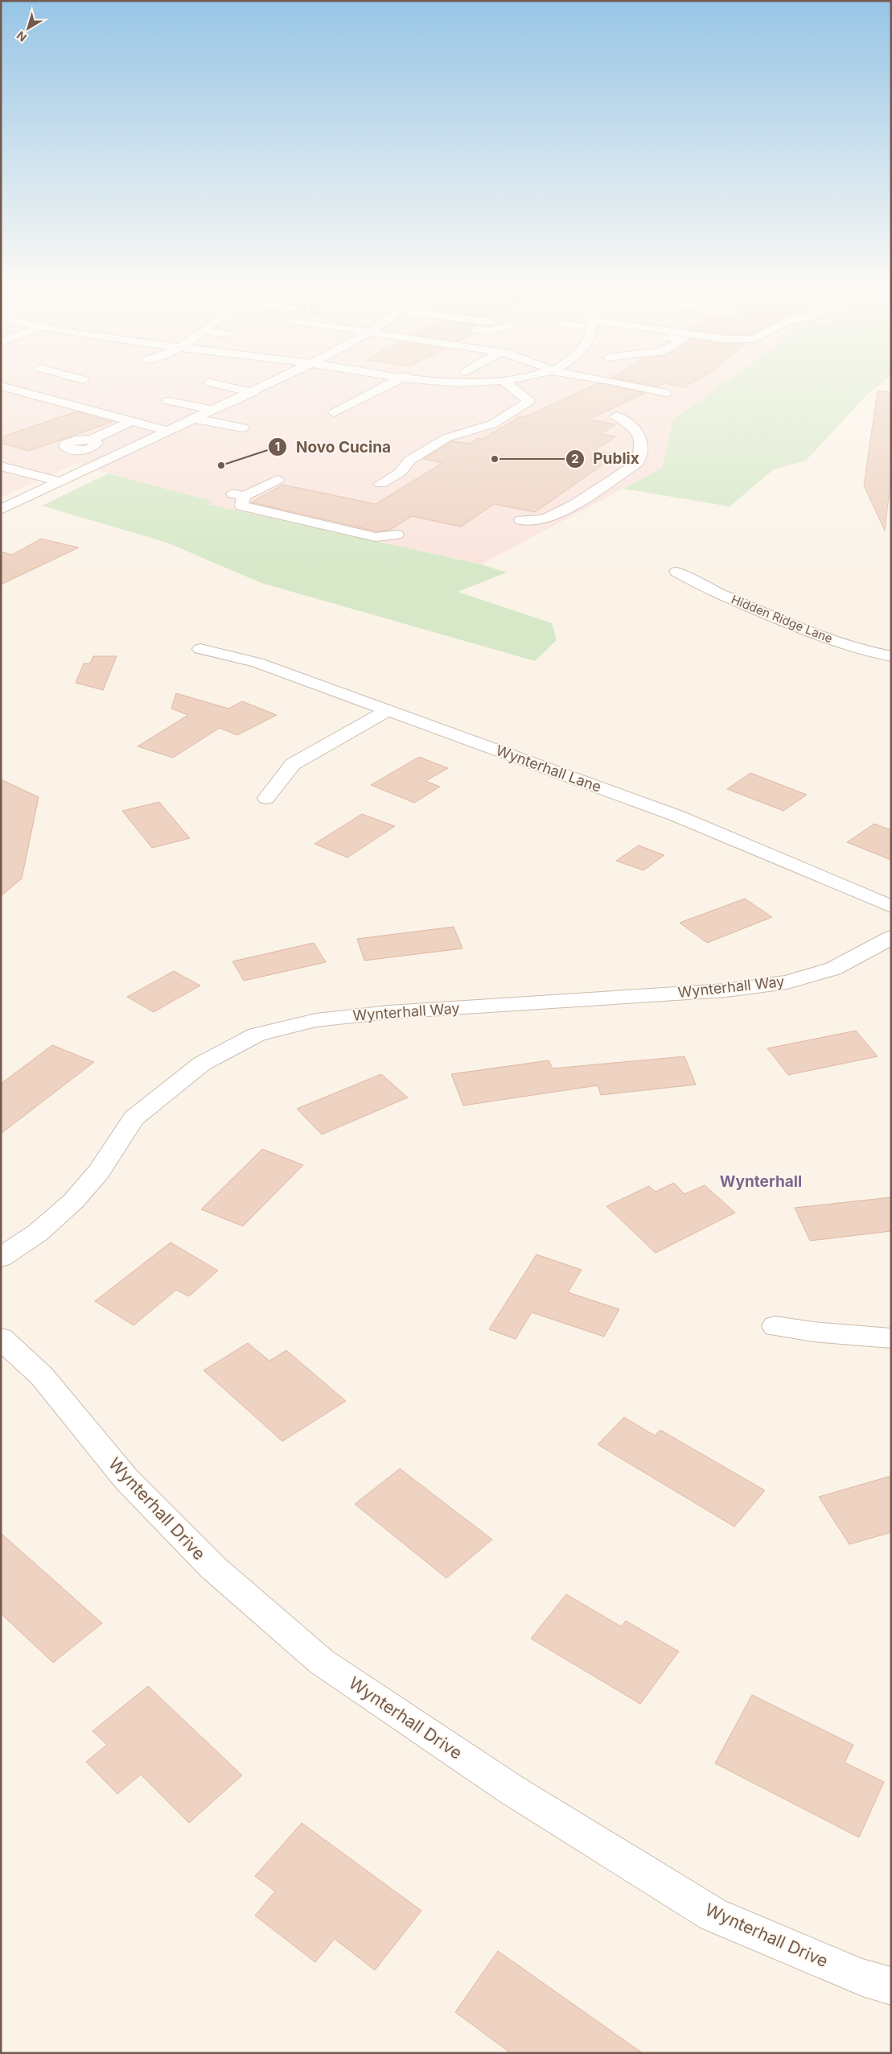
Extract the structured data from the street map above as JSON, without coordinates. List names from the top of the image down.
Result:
{
  "streets": {
    "street": [
      "Hidden Ridge Lane",
      "Wynterhall Lane",
      "Wynterhall Way",
      "Wynterhall Drive"
    ]
  },
  "districts": ["Wynterhall"],
  "places": ["Publix", "Novo Cucina"],
  "north": "bottom left"
}
